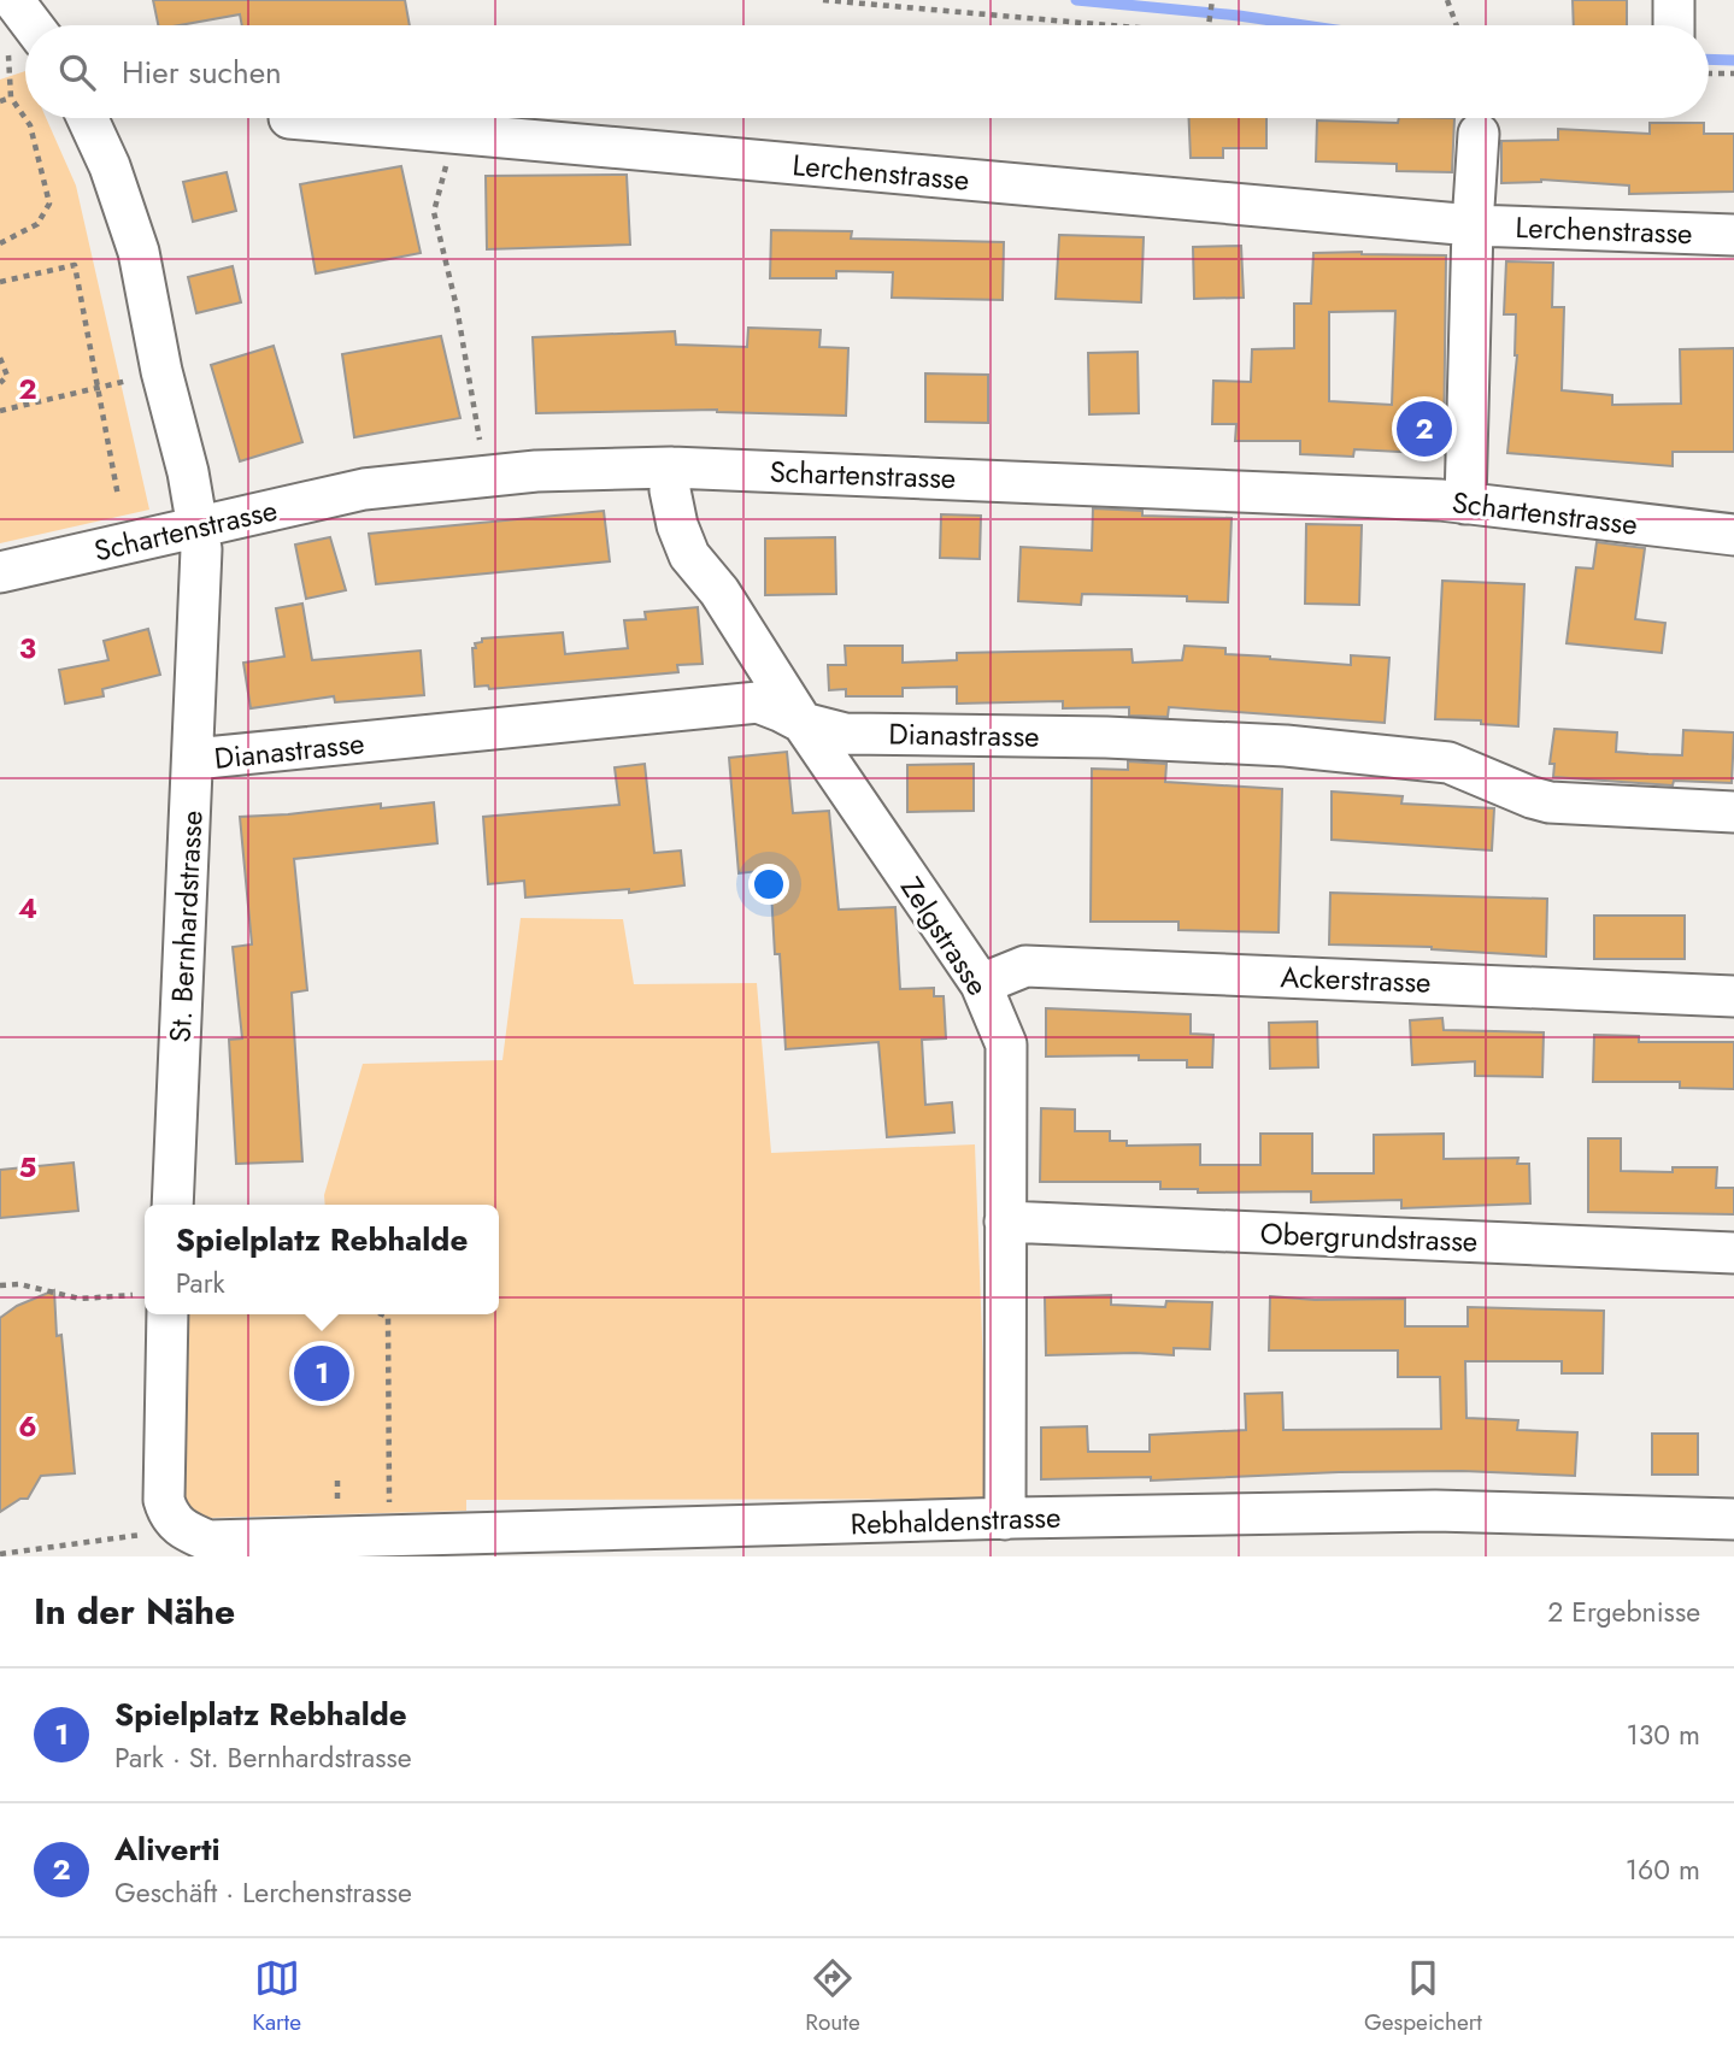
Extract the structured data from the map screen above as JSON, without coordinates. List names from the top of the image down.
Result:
{
  "streets": {
    "street": [
      "Lerchenstrasse",
      "Schartenstrasse",
      "Dianastrasse",
      "St. Bernhardstrasse",
      "Zelgstrasse",
      "Ackerstrasse",
      "Obergrundstrasse",
      "Rebhaldenstrasse"
    ]
  },
  "crossings": [
    ["Lerchenstrasse", "Schartenstrasse"],
    ["Schartenstrasse", "St. Bernhardstrasse"],
    ["Schartenstrasse", "Zelgstrasse"],
    ["Dianastrasse", "St. Bernhardstrasse"],
    ["Dianastrasse", "Zelgstrasse"],
    ["Zelgstrasse", "Ackerstrasse"],
    ["Zelgstrasse", "Obergrundstrasse"],
    ["Zelgstrasse", "Rebhaldenstrasse"]
  ],
  "page": {
    "search": "Hier suchen",
    "pins": ["2", "1"],
    "popup": ["Spielplatz Rebhalde", "Park"],
    "heading": ["In der Nähe", "2 Ergebnisse"],
    "list": [
      {
        "mark": "1",
        "name": "Spielplatz Rebhalde",
        "note": "Park · St. Bernhardstrasse",
        "value": "130 m"
      },
      {
        "mark": "2",
        "name": "Aliverti",
        "note": "Geschäft · Lerchenstrasse",
        "value": "160 m"
      }
    ],
    "nav": ["Karte", "Route", "Gespeichert"]
  },
  "grid": {
    "rows": [
      "2",
      "3",
      "4",
      "5",
      "6"
    ]
  }
}
